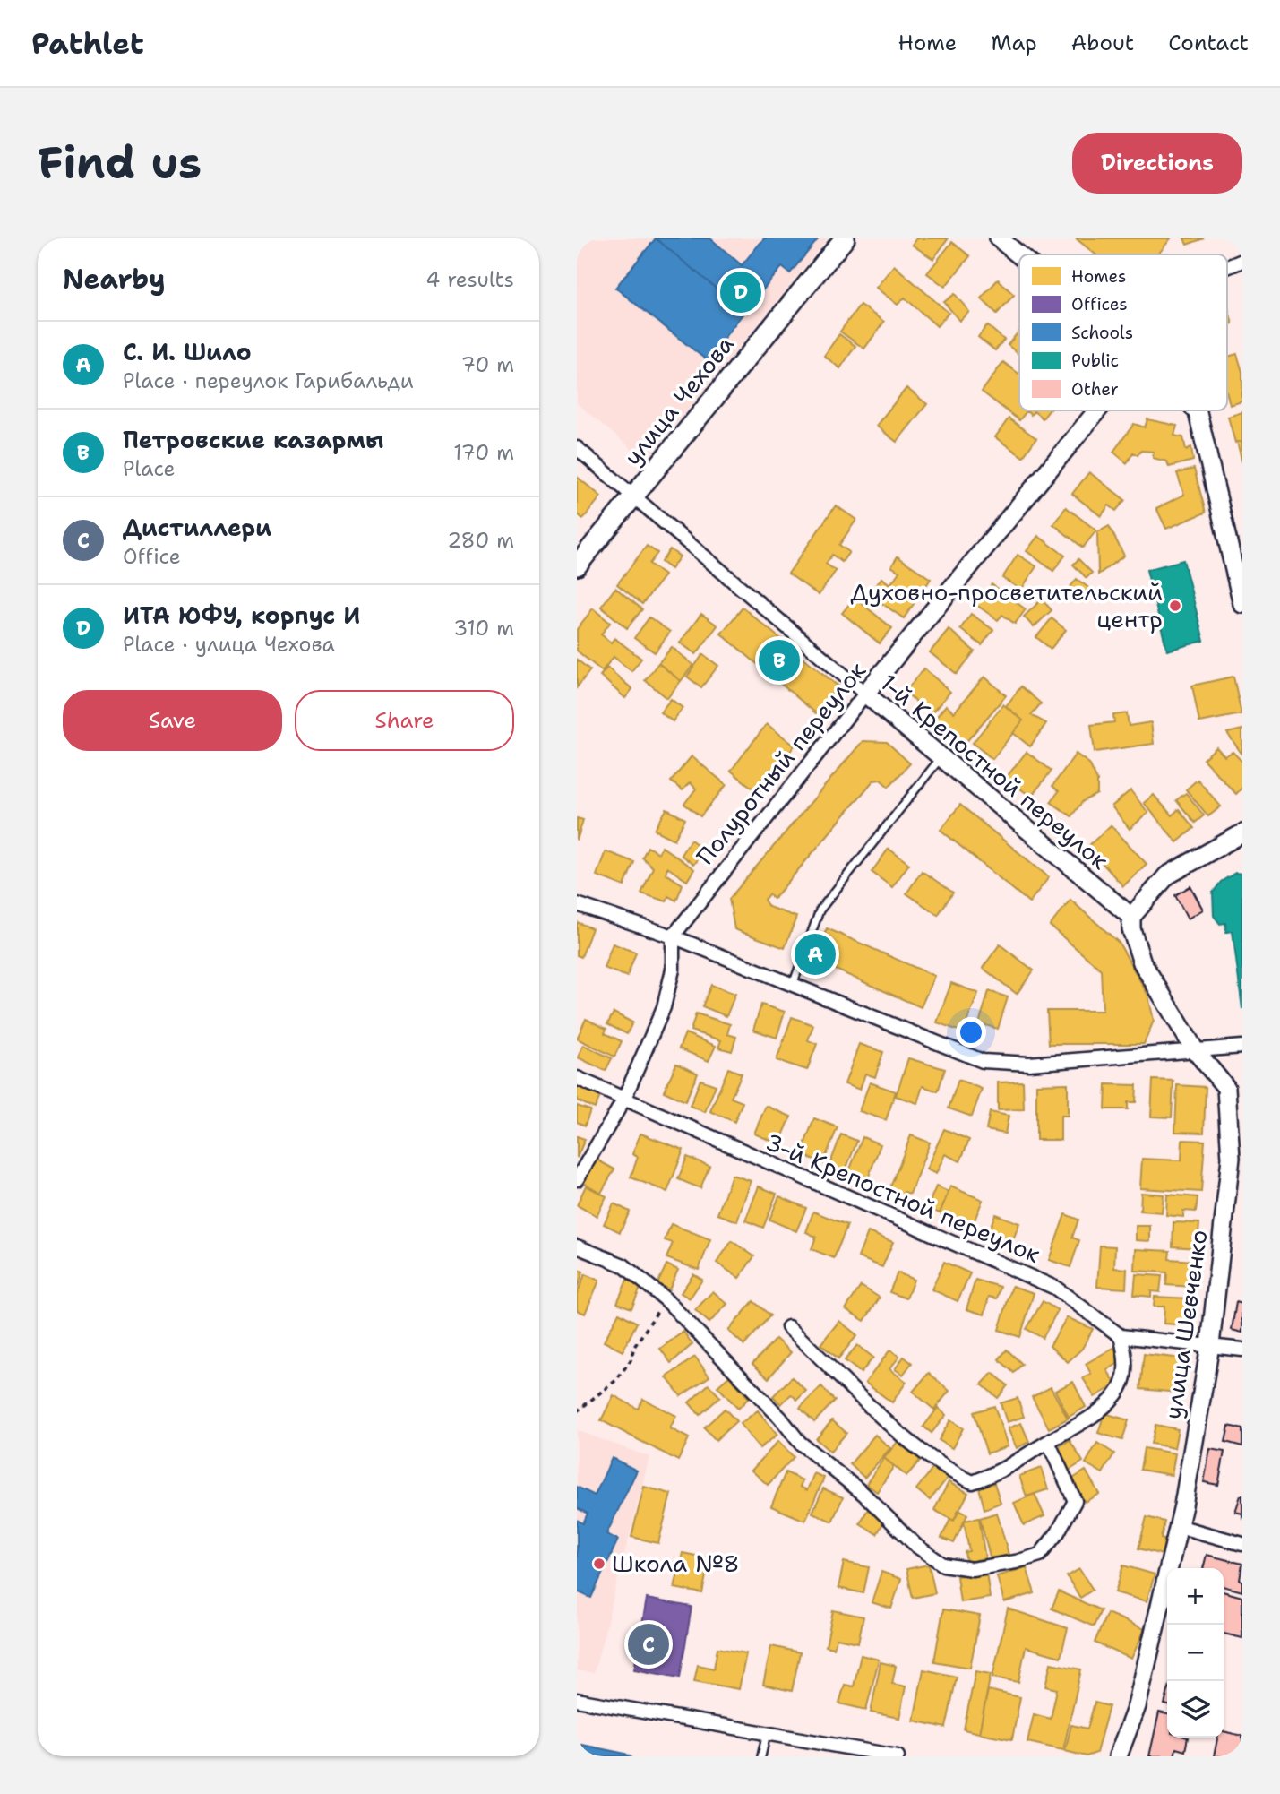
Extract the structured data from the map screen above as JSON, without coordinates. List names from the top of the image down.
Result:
{
  "streets": {
    "main road": ["улица Чехова"],
    "street": [
      "Полуротный переулок",
      "1-й Крепостной переулок",
      "3-й Крепостной переулок",
      "улица Шевченко"
    ]
  },
  "crossings": [
    ["улица Чехова", "1-й Крепостной переулок"],
    ["Полуротный переулок", "1-й Крепостной переулок"],
    ["1-й Крепостной переулок", "улица Шевченко"]
  ],
  "places": ["Духовно-просветительский центр", "Школа №8"],
  "legend": [
    "Homes",
    "Offices",
    "Schools",
    "Public",
    "Other"
  ],
  "page": {
    "header": "Pathlet",
    "nav": [
      "Home",
      "Map",
      "About",
      "Contact"
    ],
    "buttons": [
      "Directions",
      ["Save", "Share"]
    ],
    "title": "Find us",
    "heading": ["Nearby", "4 results"],
    "pins": [
      "D",
      "B",
      "A",
      "C"
    ],
    "list": [
      {
        "mark": "A",
        "name": "С. И. Шило",
        "note": "Place · переулок Гарибальди",
        "value": "70 m"
      },
      {
        "mark": "B",
        "name": "Петровские казармы",
        "note": "Place",
        "value": "170 m"
      },
      {
        "mark": "C",
        "name": "Дистиллери",
        "note": "Office",
        "value": "280 m"
      },
      {
        "mark": "D",
        "name": "ИТА ЮФУ, корпус И",
        "note": "Place · улица Чехова",
        "value": "310 m"
      }
    ],
    "map_buttons": ["+", "−"]
  }
}
